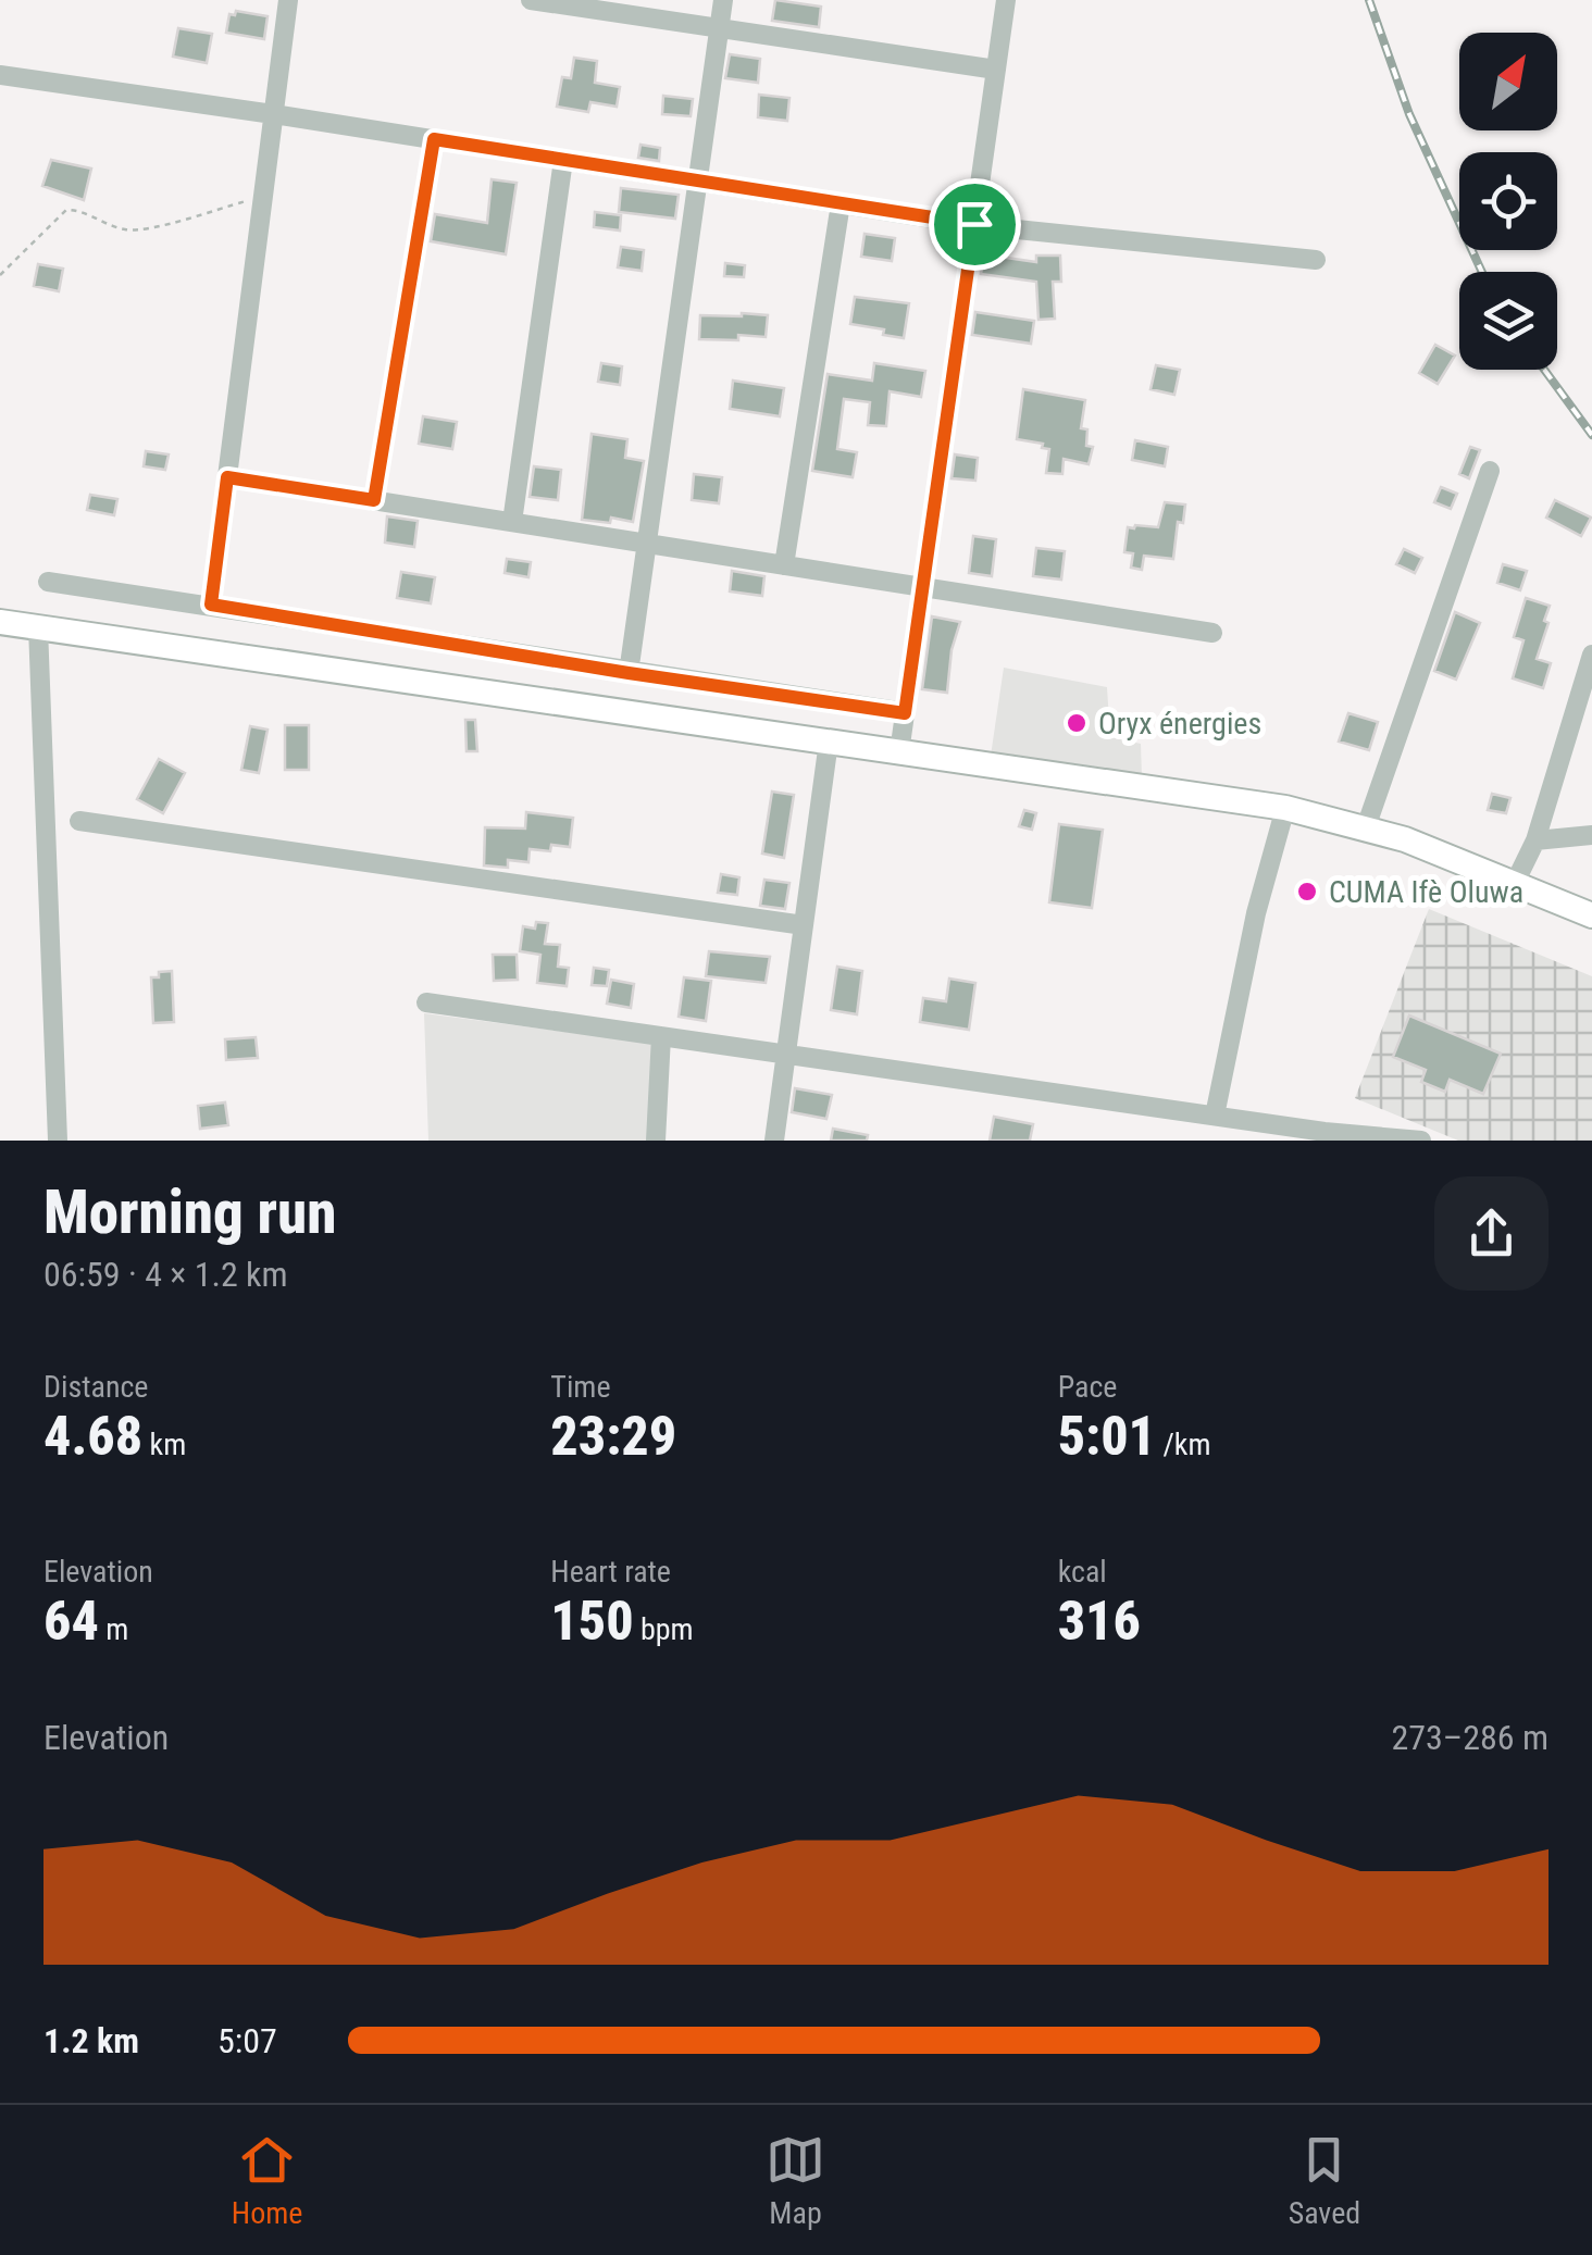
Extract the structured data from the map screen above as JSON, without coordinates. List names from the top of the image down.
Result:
{
  "places": ["Oryx énergies", "CUMA Ifè Oluwa"],
  "north": "top right",
  "page": {
    "heading": ["Morning run", "06:59 · 4 × 1.2 km"],
    "stats": [
      ["Distance", "4.68 km"],
      ["Time", "23:29"],
      ["Pace", "5:01 /km"],
      ["Elevation", "64 m"],
      ["Heart rate", "150 bpm"],
      ["kcal", "316"]
    ],
    "chart": ["Elevation", "273–286 m"],
    "list": [
      {
        "name": "1.2 km",
        "note": "5:07"
      }
    ],
    "tabs": ["Home", "Map", "Saved"]
  }
}
